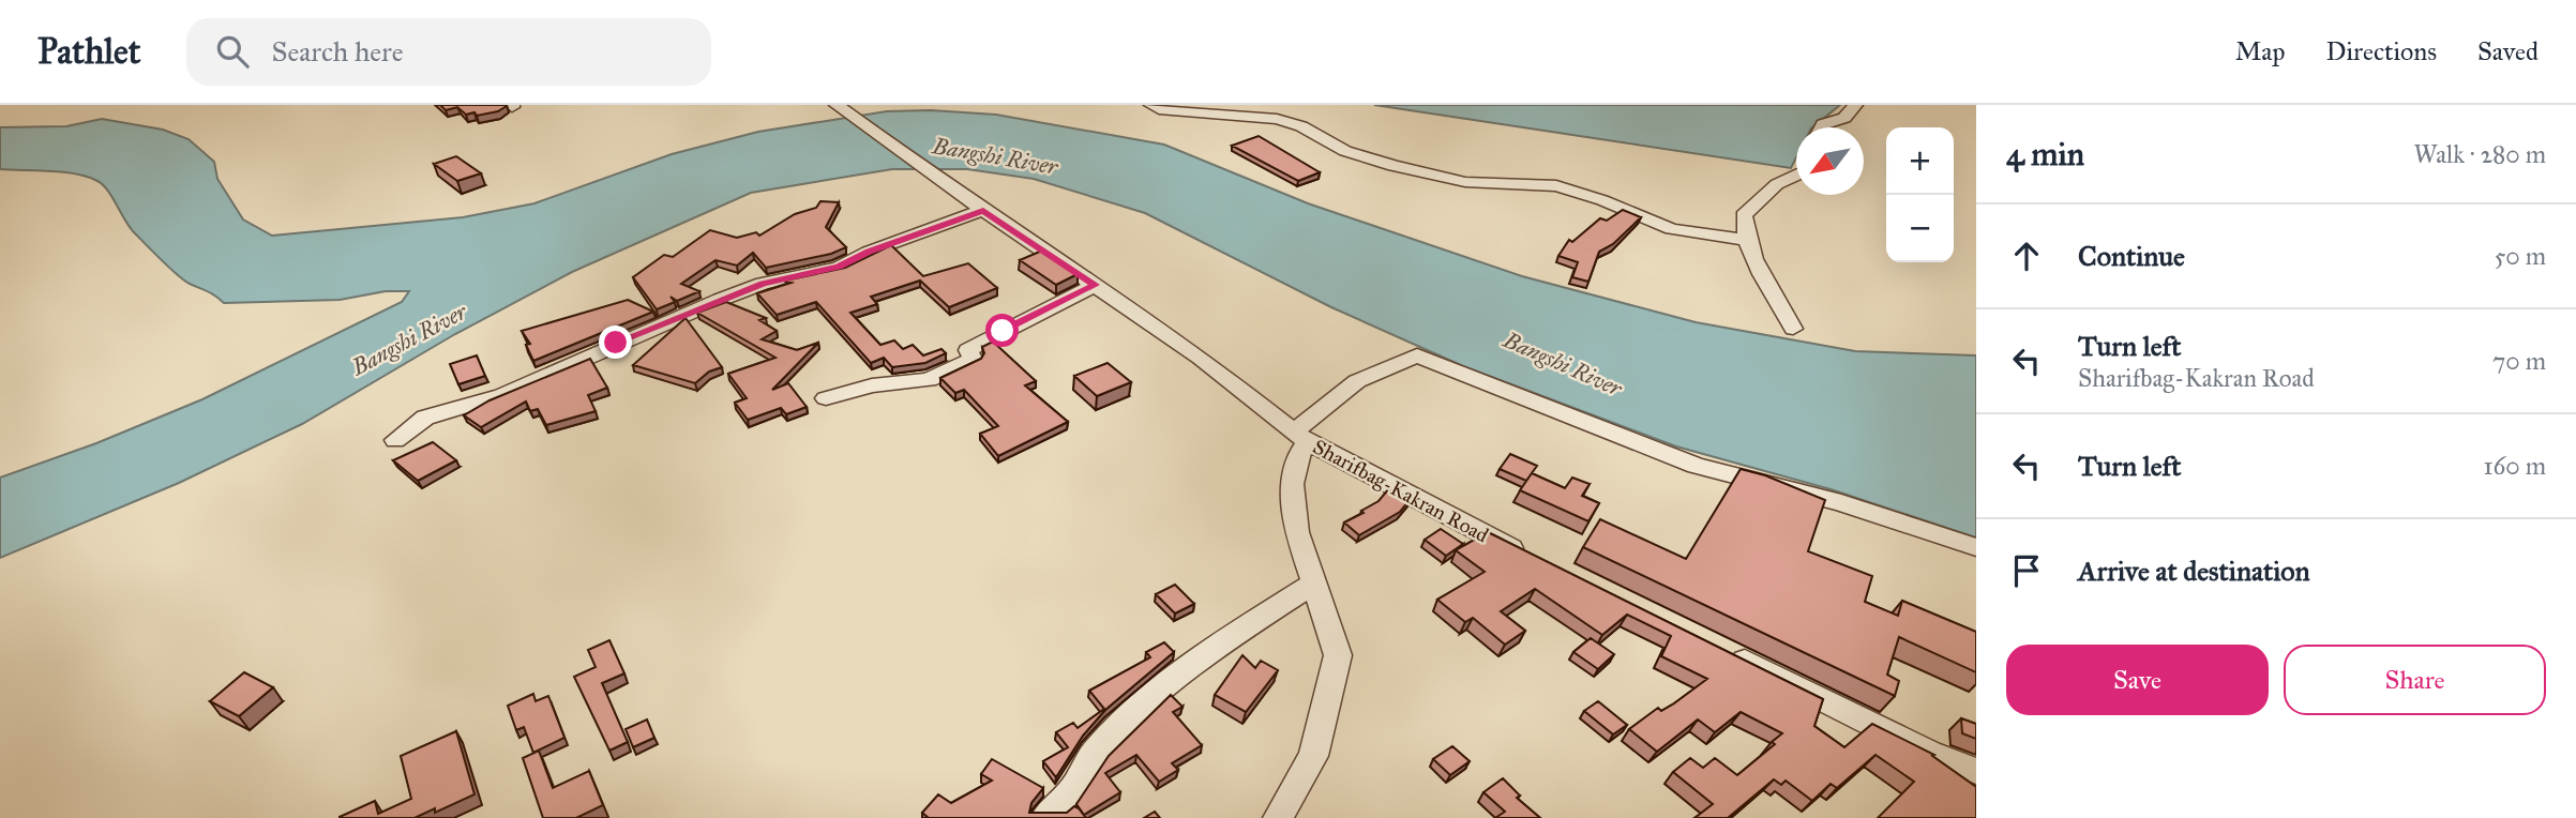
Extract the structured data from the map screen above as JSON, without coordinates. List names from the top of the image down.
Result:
{
  "streets": {
    "street": ["Sharifbag-Kakran Road"]
  },
  "water": ["Bangshi River"],
  "north": "bottom left",
  "page": {
    "header": "Pathlet",
    "search": "Search here",
    "nav": ["Map", "Directions", "Saved"],
    "heading": ["4 min", "Walk · 280 m"],
    "map_buttons": ["+", "−"],
    "list": [
      ["Continue", "50 m"],
      ["Turn left", "Sharifbag-Kakran Road", "70 m"],
      ["Turn left", "160 m"],
      "Arrive at destination"
    ],
    "buttons": ["Save", "Share"]
  }
}
